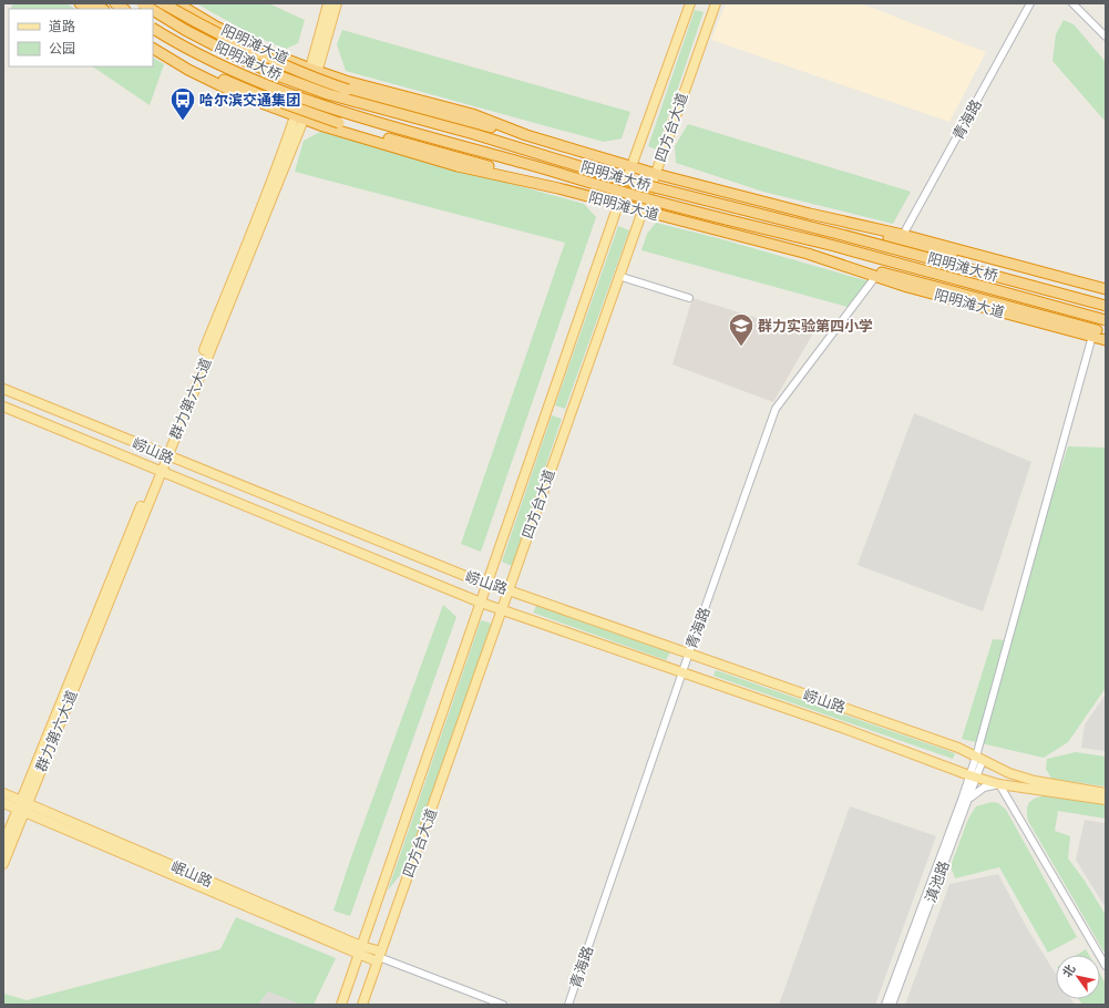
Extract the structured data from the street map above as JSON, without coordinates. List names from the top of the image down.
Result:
{
  "streets": {
    "highway": ["阳明滩大道", "阳明滩大桥"],
    "main road": [
      "四方台大道",
      "群力第六大道",
      "崂山路",
      "岷山路"
    ],
    "street": ["青海路", "滇池路"]
  },
  "crossings": [
    ["阳明滩大道", "青海路"],
    ["阳明滩大道", "四方台大道"],
    ["阳明滩大道", "群力第六大道"],
    ["阳明滩大道", "滇池路"],
    ["青海路", "崂山路"],
    ["四方台大道", "崂山路"],
    ["四方台大道", "岷山路"],
    ["群力第六大道", "崂山路"],
    ["群力第六大道", "岷山路"],
    ["崂山路", "滇池路"]
  ],
  "places": {
    "bus stop": ["哈尔滨交通集团"],
    "school or university": ["群力实验第四小学"]
  },
  "legend": ["道路", "公园"],
  "north": "top left"
}
